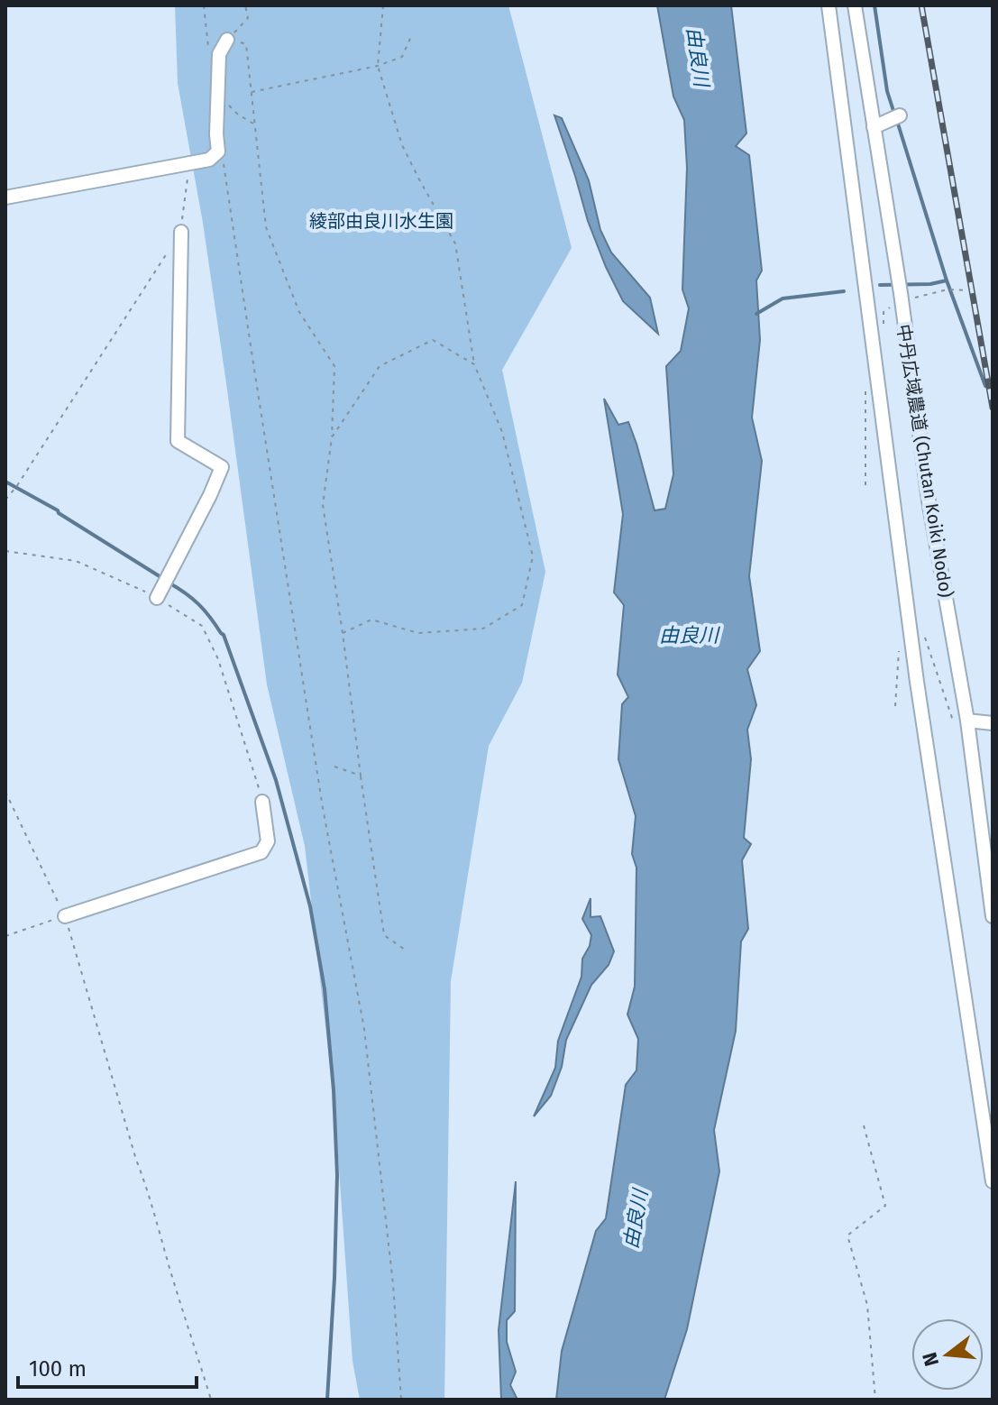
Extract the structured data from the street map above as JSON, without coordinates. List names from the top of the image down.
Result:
{
  "streets": {
    "street": ["中丹広域農道 (Chutan Koiki Nodo)"]
  },
  "water": ["由良川"],
  "parks": ["綾部由良川水生園"],
  "scale_bar": "100 m",
  "north": "left"
}
